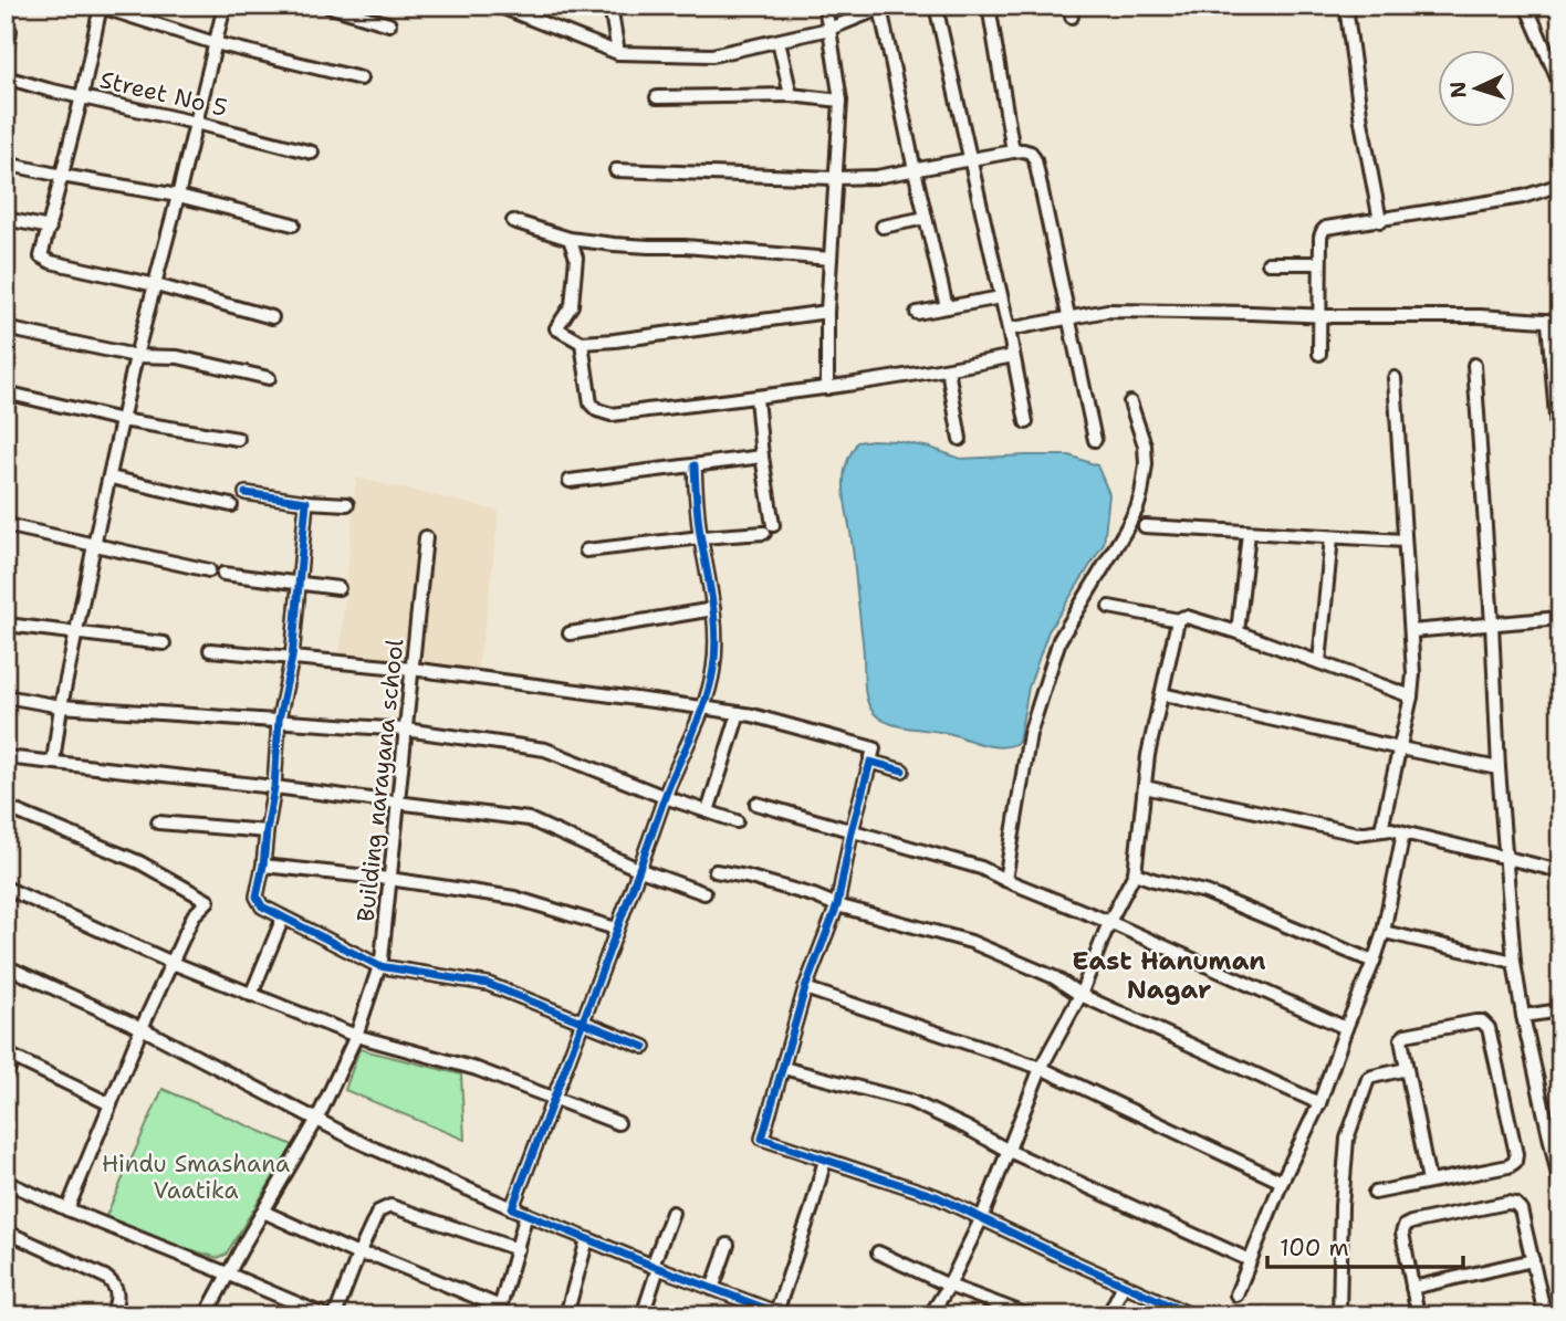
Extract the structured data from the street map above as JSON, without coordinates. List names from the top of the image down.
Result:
{
  "streets": {
    "street": ["Street No 5", "Building narayana school"]
  },
  "districts": ["East Hanuman Nagar"],
  "parks": ["Hindu Smashana Vaatika"],
  "scale_bar": "100 m",
  "north": "left"
}
